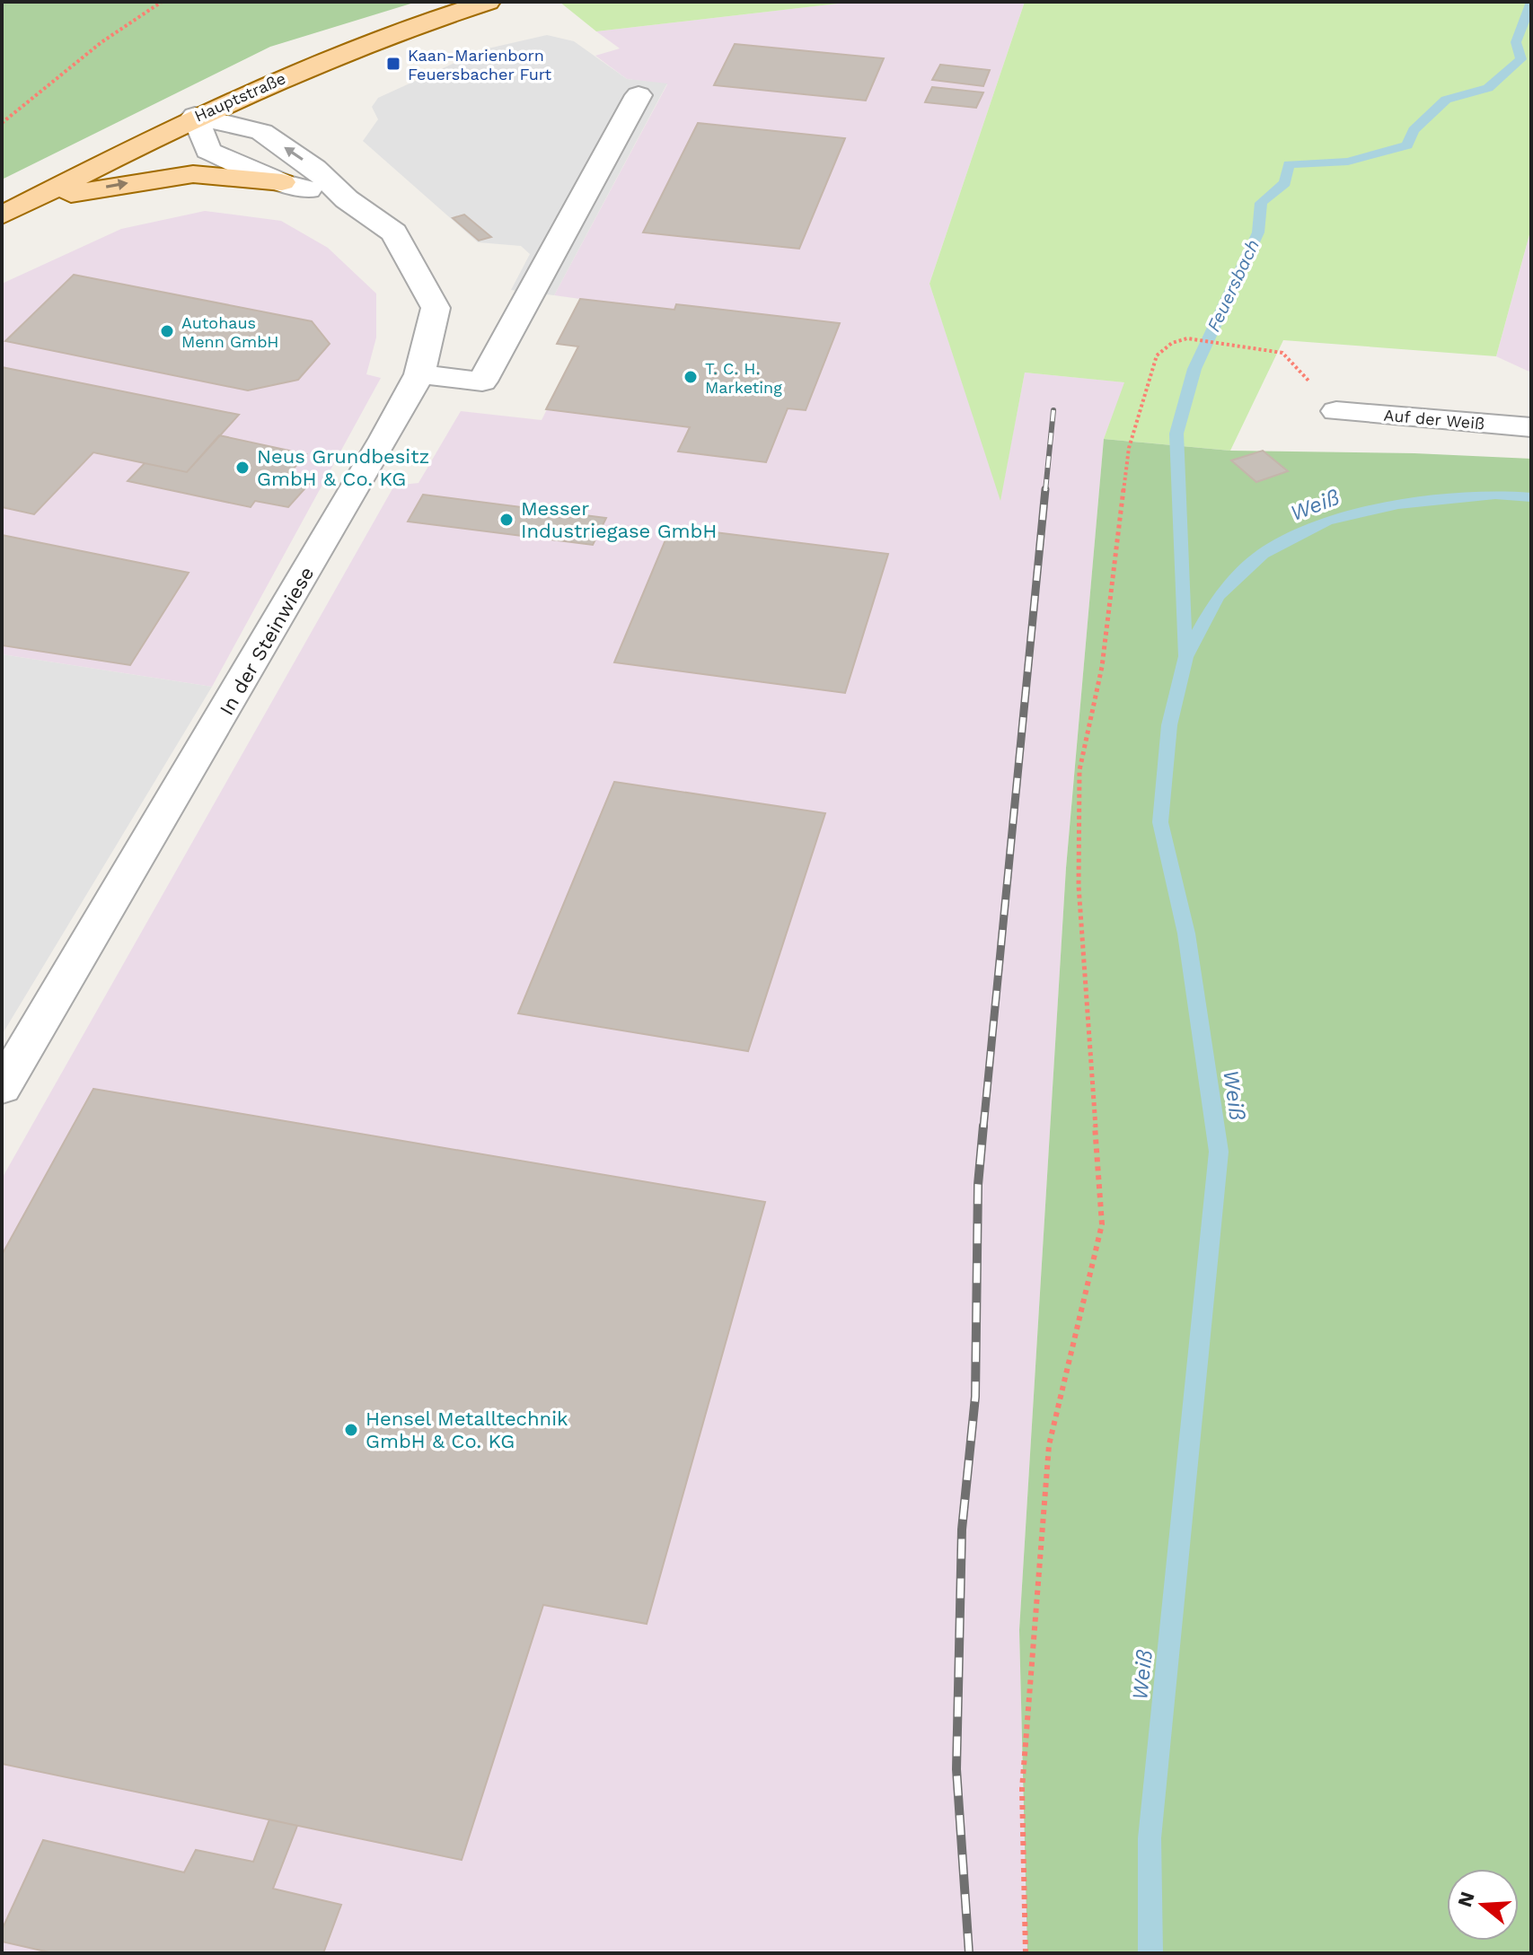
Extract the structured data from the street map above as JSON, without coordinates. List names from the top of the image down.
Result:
{
  "streets": {
    "main road": ["Hauptstraße"],
    "street": ["Auf der Weiß", "In der Steinwiese"]
  },
  "crossings": [
    ["Hauptstraße", "In der Steinwiese"]
  ],
  "water": ["Feuersbach", "Weiß"],
  "places": {
    "transit": ["Kaan-Marienborn Feuersbacher Furt"],
    "other": [
      "Autohaus Menn GmbH",
      "T. C. H. Marketing",
      "Neus Grundbesitz GmbH & Co. KG",
      "Messer Industriegase GmbH",
      "Hensel Metalltechnik GmbH & Co. KG"
    ]
  },
  "north": "left"
}
